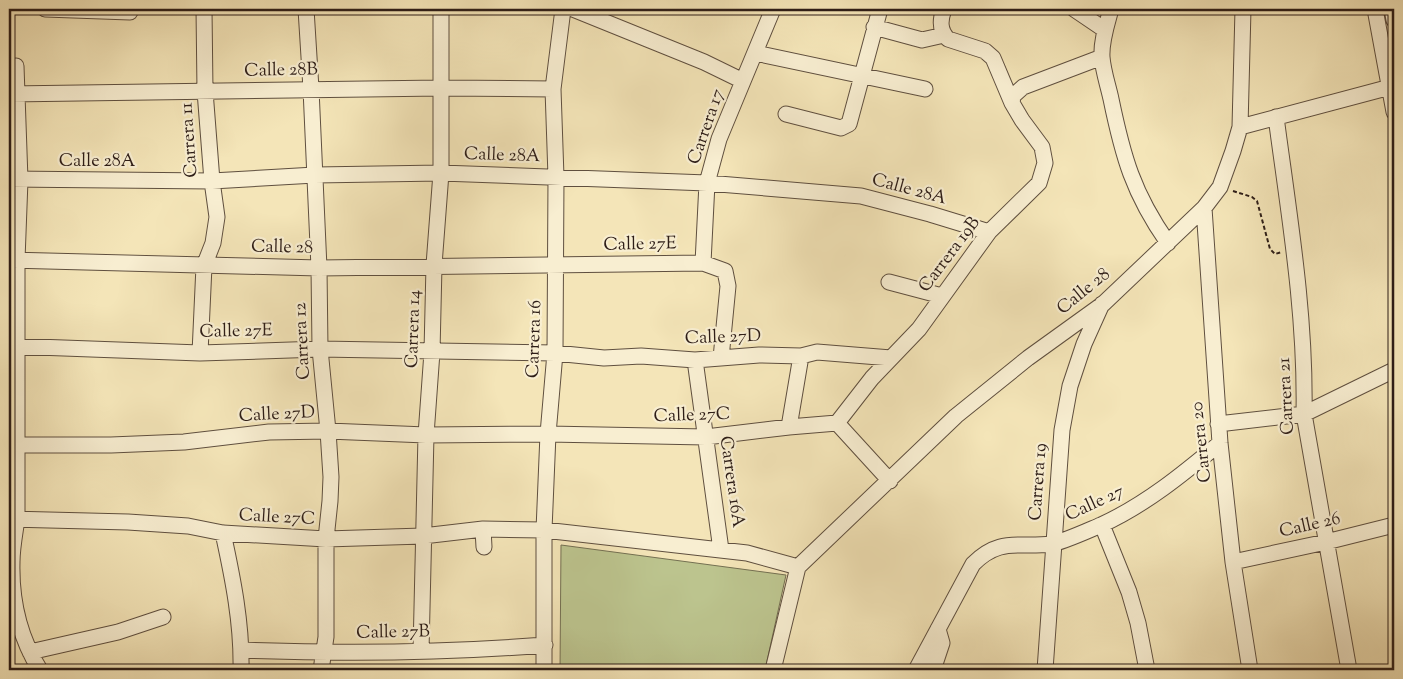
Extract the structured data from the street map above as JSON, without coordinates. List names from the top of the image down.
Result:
{
  "streets": {
    "street": [
      "Calle 28B",
      "Carrera 17",
      "Carrera 11",
      "Calle 28A",
      "Calle 27E",
      "Calle 28",
      "Carrera 19B",
      "Carrera 14",
      "Calle 27D",
      "Carrera 16",
      "Carrera 12",
      "Carrera 21",
      "Calle 27C",
      "Carrera 20",
      "Carrera 16A",
      "Carrera 19",
      "Calle 27",
      "Calle 26",
      "Calle 27B"
    ]
  },
  "crossings": [
    ["Calle 28B", "Carrera 11"],
    ["Calle 28B", "Carrera 14"],
    ["Calle 28B", "Carrera 16"],
    ["Calle 28B", "Carrera 12"],
    ["Carrera 17", "Calle 28A"],
    ["Carrera 17", "Calle 27E"],
    ["Carrera 11", "Calle 28A"],
    ["Carrera 11", "Calle 27E"],
    ["Carrera 11", "Calle 28"],
    ["Calle 28A", "Carrera 19B"],
    ["Calle 28A", "Carrera 14"],
    ["Calle 28A", "Carrera 16"],
    ["Calle 28A", "Carrera 12"],
    ["Calle 27E", "Calle 28"],
    ["Calle 27E", "Carrera 14"],
    ["Calle 27E", "Calle 27D"],
    ["Calle 27E", "Carrera 16"],
    ["Calle 27E", "Carrera 12"],
    ["Calle 28", "Carrera 14"],
    ["Calle 28", "Carrera 16"],
    ["Calle 28", "Carrera 12"],
    ["Calle 28", "Carrera 20"],
    ["Calle 28", "Carrera 19"],
    ["Carrera 19B", "Calle 27D"],
    ["Carrera 19B", "Calle 27C"],
    ["Carrera 14", "Calle 27D"],
    ["Carrera 14", "Calle 27C"],
    ["Carrera 14", "Calle 27B"],
    ["Calle 27D", "Carrera 16"],
    ["Calle 27D", "Carrera 12"],
    ["Calle 27D", "Calle 27C"],
    ["Calle 27D", "Carrera 16A"],
    ["Carrera 16", "Calle 27C"],
    ["Carrera 16", "Calle 27B"],
    ["Carrera 12", "Calle 27C"],
    ["Carrera 12", "Calle 27B"],
    ["Carrera 21", "Calle 26"],
    ["Calle 27C", "Carrera 16A"],
    ["Carrera 20", "Calle 27"],
    ["Carrera 20", "Calle 26"],
    ["Carrera 19", "Calle 27"]
  ]
}
